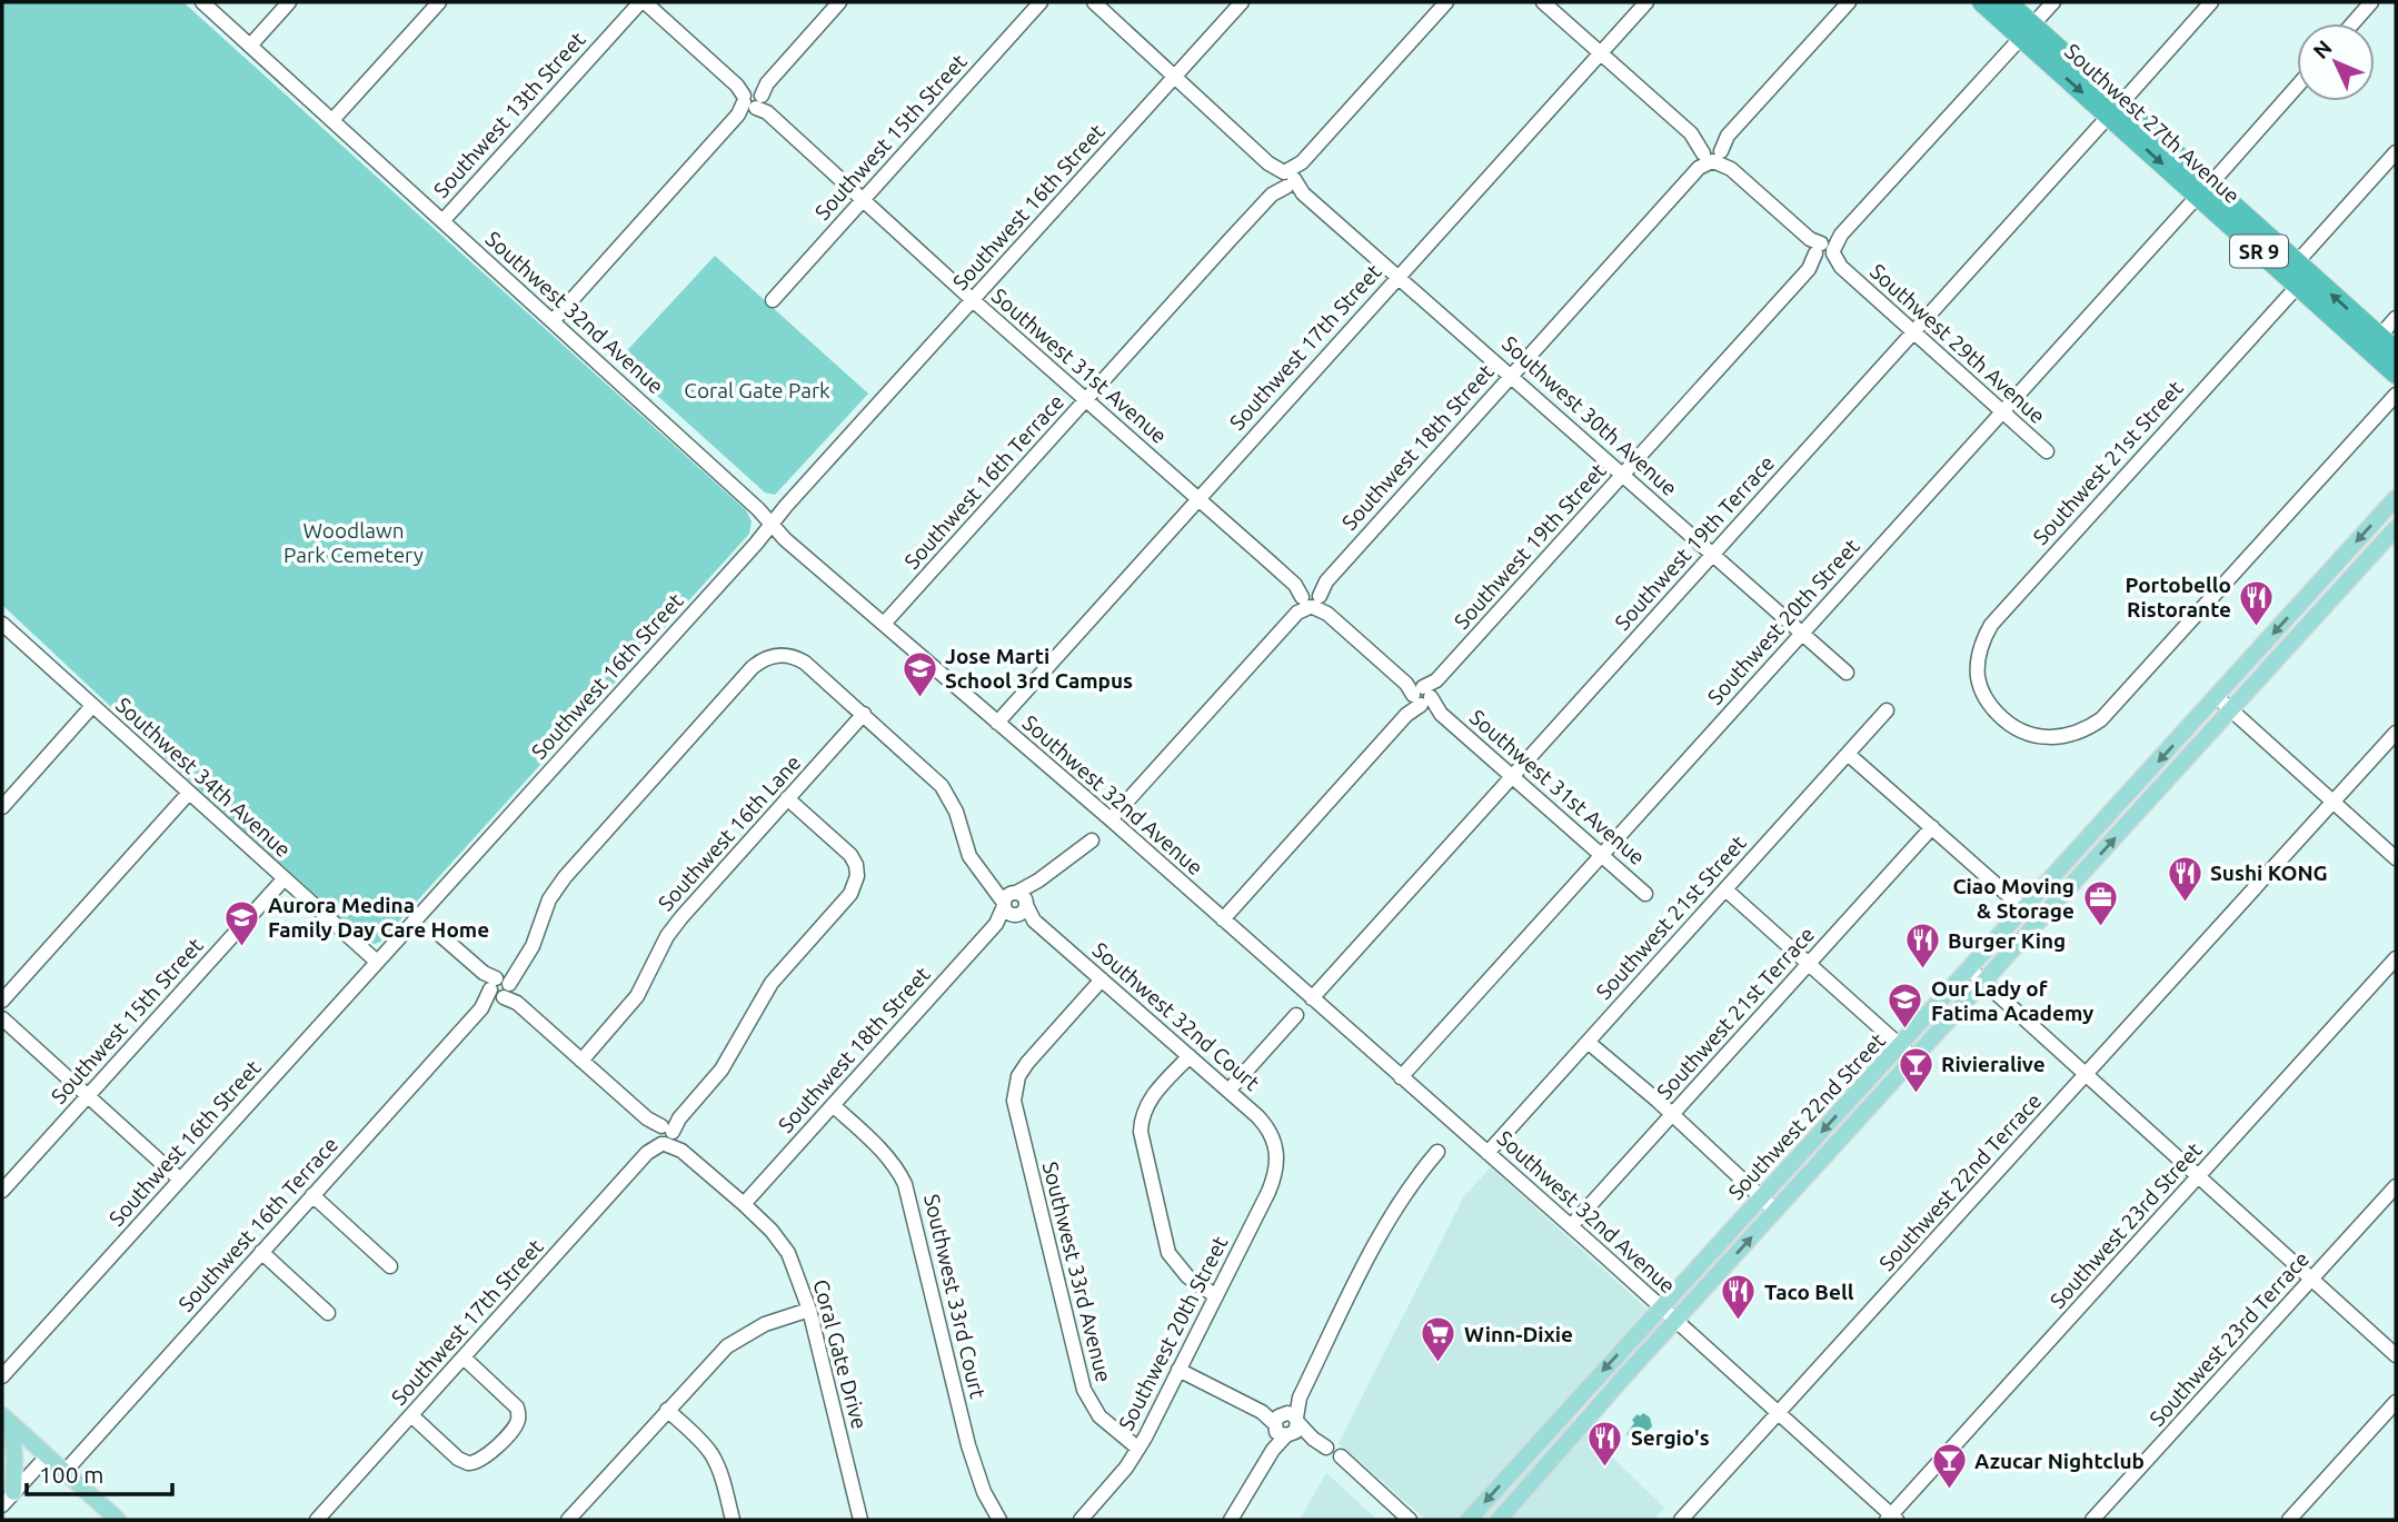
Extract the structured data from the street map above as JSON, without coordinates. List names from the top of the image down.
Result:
{
  "streets": {
    "highway": ["Southwest 27th Avenue", "SR 9"],
    "main road": ["Southwest 22nd Street"],
    "street": [
      "Southwest 13th Street",
      "Southwest 15th Street",
      "Southwest 16th Street",
      "Southwest 32nd Avenue",
      "Southwest 29th Avenue",
      "Southwest 17th Street",
      "Southwest 31st Avenue",
      "Southwest 30th Avenue",
      "Southwest 18th Street",
      "Southwest 21st Street",
      "Southwest 16th Terrace",
      "Southwest 19th Terrace",
      "Southwest 19th Street",
      "Southwest 20th Street",
      "Southwest 34th Avenue",
      "Southwest 16th Lane",
      "Southwest 21st Terrace",
      "Southwest 32nd Court",
      "Southwest 22nd Terrace",
      "Southwest 23rd Street",
      "Southwest 33rd Avenue",
      "Southwest 33rd Court",
      "Southwest 23rd Terrace",
      "Coral Gate Drive"
    ]
  },
  "crossings": [
    ["Southwest 13th Street", "Southwest 32nd Avenue"],
    ["Southwest 13th Street", "Southwest 31st Avenue"],
    ["Southwest 27th Avenue", "Southwest 21st Street"],
    ["Southwest 27th Avenue", "Southwest 19th Terrace"],
    ["Southwest 27th Avenue", "Southwest 19th Street"],
    ["Southwest 27th Avenue", "Southwest 20th Street"],
    ["Southwest 15th Street", "Southwest 31st Avenue"],
    ["Southwest 15th Street", "Southwest 34th Avenue"],
    ["Southwest 16th Street", "Southwest 32nd Avenue"],
    ["Southwest 16th Street", "Southwest 31st Avenue"],
    ["Southwest 16th Street", "Southwest 34th Avenue"],
    ["Southwest 32nd Avenue", "Southwest 17th Street"],
    ["Southwest 32nd Avenue", "Southwest 18th Street"],
    ["Southwest 32nd Avenue", "Southwest 21st Street"],
    ["Southwest 32nd Avenue", "Southwest 16th Terrace"],
    ["Southwest 32nd Avenue", "Southwest 19th Terrace"],
    ["Southwest 32nd Avenue", "Southwest 19th Street"],
    ["Southwest 32nd Avenue", "Southwest 20th Street"],
    ["Southwest 32nd Avenue", "Southwest 21st Terrace"],
    ["Southwest 32nd Avenue", "Southwest 22nd Street"],
    ["Southwest 32nd Avenue", "Southwest 22nd Terrace"],
    ["Southwest 32nd Avenue", "Southwest 23rd Street"],
    ["Southwest 29th Avenue", "Southwest 17th Street"],
    ["Southwest 29th Avenue", "Southwest 18th Street"],
    ["Southwest 29th Avenue", "Southwest 19th Terrace"],
    ["Southwest 29th Avenue", "Southwest 19th Street"],
    ["Southwest 29th Avenue", "Southwest 20th Street"],
    ["Southwest 17th Street", "Southwest 31st Avenue"],
    ["Southwest 17th Street", "Southwest 30th Avenue"],
    ["Southwest 17th Street", "Southwest 16th Lane"],
    ["Southwest 17th Street", "Coral Gate Drive"],
    ["Southwest 31st Avenue", "Southwest 18th Street"],
    ["Southwest 31st Avenue", "Southwest 16th Terrace"],
    ["Southwest 31st Avenue", "Southwest 19th Terrace"],
    ["Southwest 31st Avenue", "Southwest 19th Street"],
    ["Southwest 31st Avenue", "Southwest 20th Street"],
    ["Southwest 30th Avenue", "Southwest 18th Street"],
    ["Southwest 30th Avenue", "Southwest 16th Terrace"],
    ["Southwest 30th Avenue", "Southwest 19th Terrace"],
    ["Southwest 30th Avenue", "Southwest 19th Street"],
    ["Southwest 30th Avenue", "Southwest 20th Street"],
    ["Southwest 18th Street", "Southwest 32nd Court"],
    ["Southwest 18th Street", "Southwest 33rd Court"],
    ["Southwest 18th Street", "Coral Gate Drive"],
    ["Southwest 16th Terrace", "Southwest 16th Lane"],
    ["Southwest 16th Terrace", "Coral Gate Drive"],
    ["Southwest 20th Street", "Southwest 32nd Court"],
    ["Southwest 20th Street", "Southwest 33rd Avenue"],
    ["Southwest 16th Lane", "Coral Gate Drive"],
    ["Southwest 32nd Court", "Southwest 33rd Avenue"]
  ],
  "parks": ["Coral Gate Park", "Woodlawn Park Cemetery"],
  "places": {
    "restaurant": [
      "Portobello Ristorante",
      "Sushi KONG",
      "Burger King",
      "Taco Bell",
      "Sergio's"
    ],
    "school or university": ["Jose Marti School 3rd Campus", "Aurora Medina Family Day Care Home", "Our Lady of Fatima Academy"],
    "office": ["Ciao Moving & Storage"],
    "bar": ["Rivieralive", "Azucar Nightclub"],
    "supermarket": ["Winn-Dixie"]
  },
  "scale_bar": "100 m",
  "north": "top left"
}
